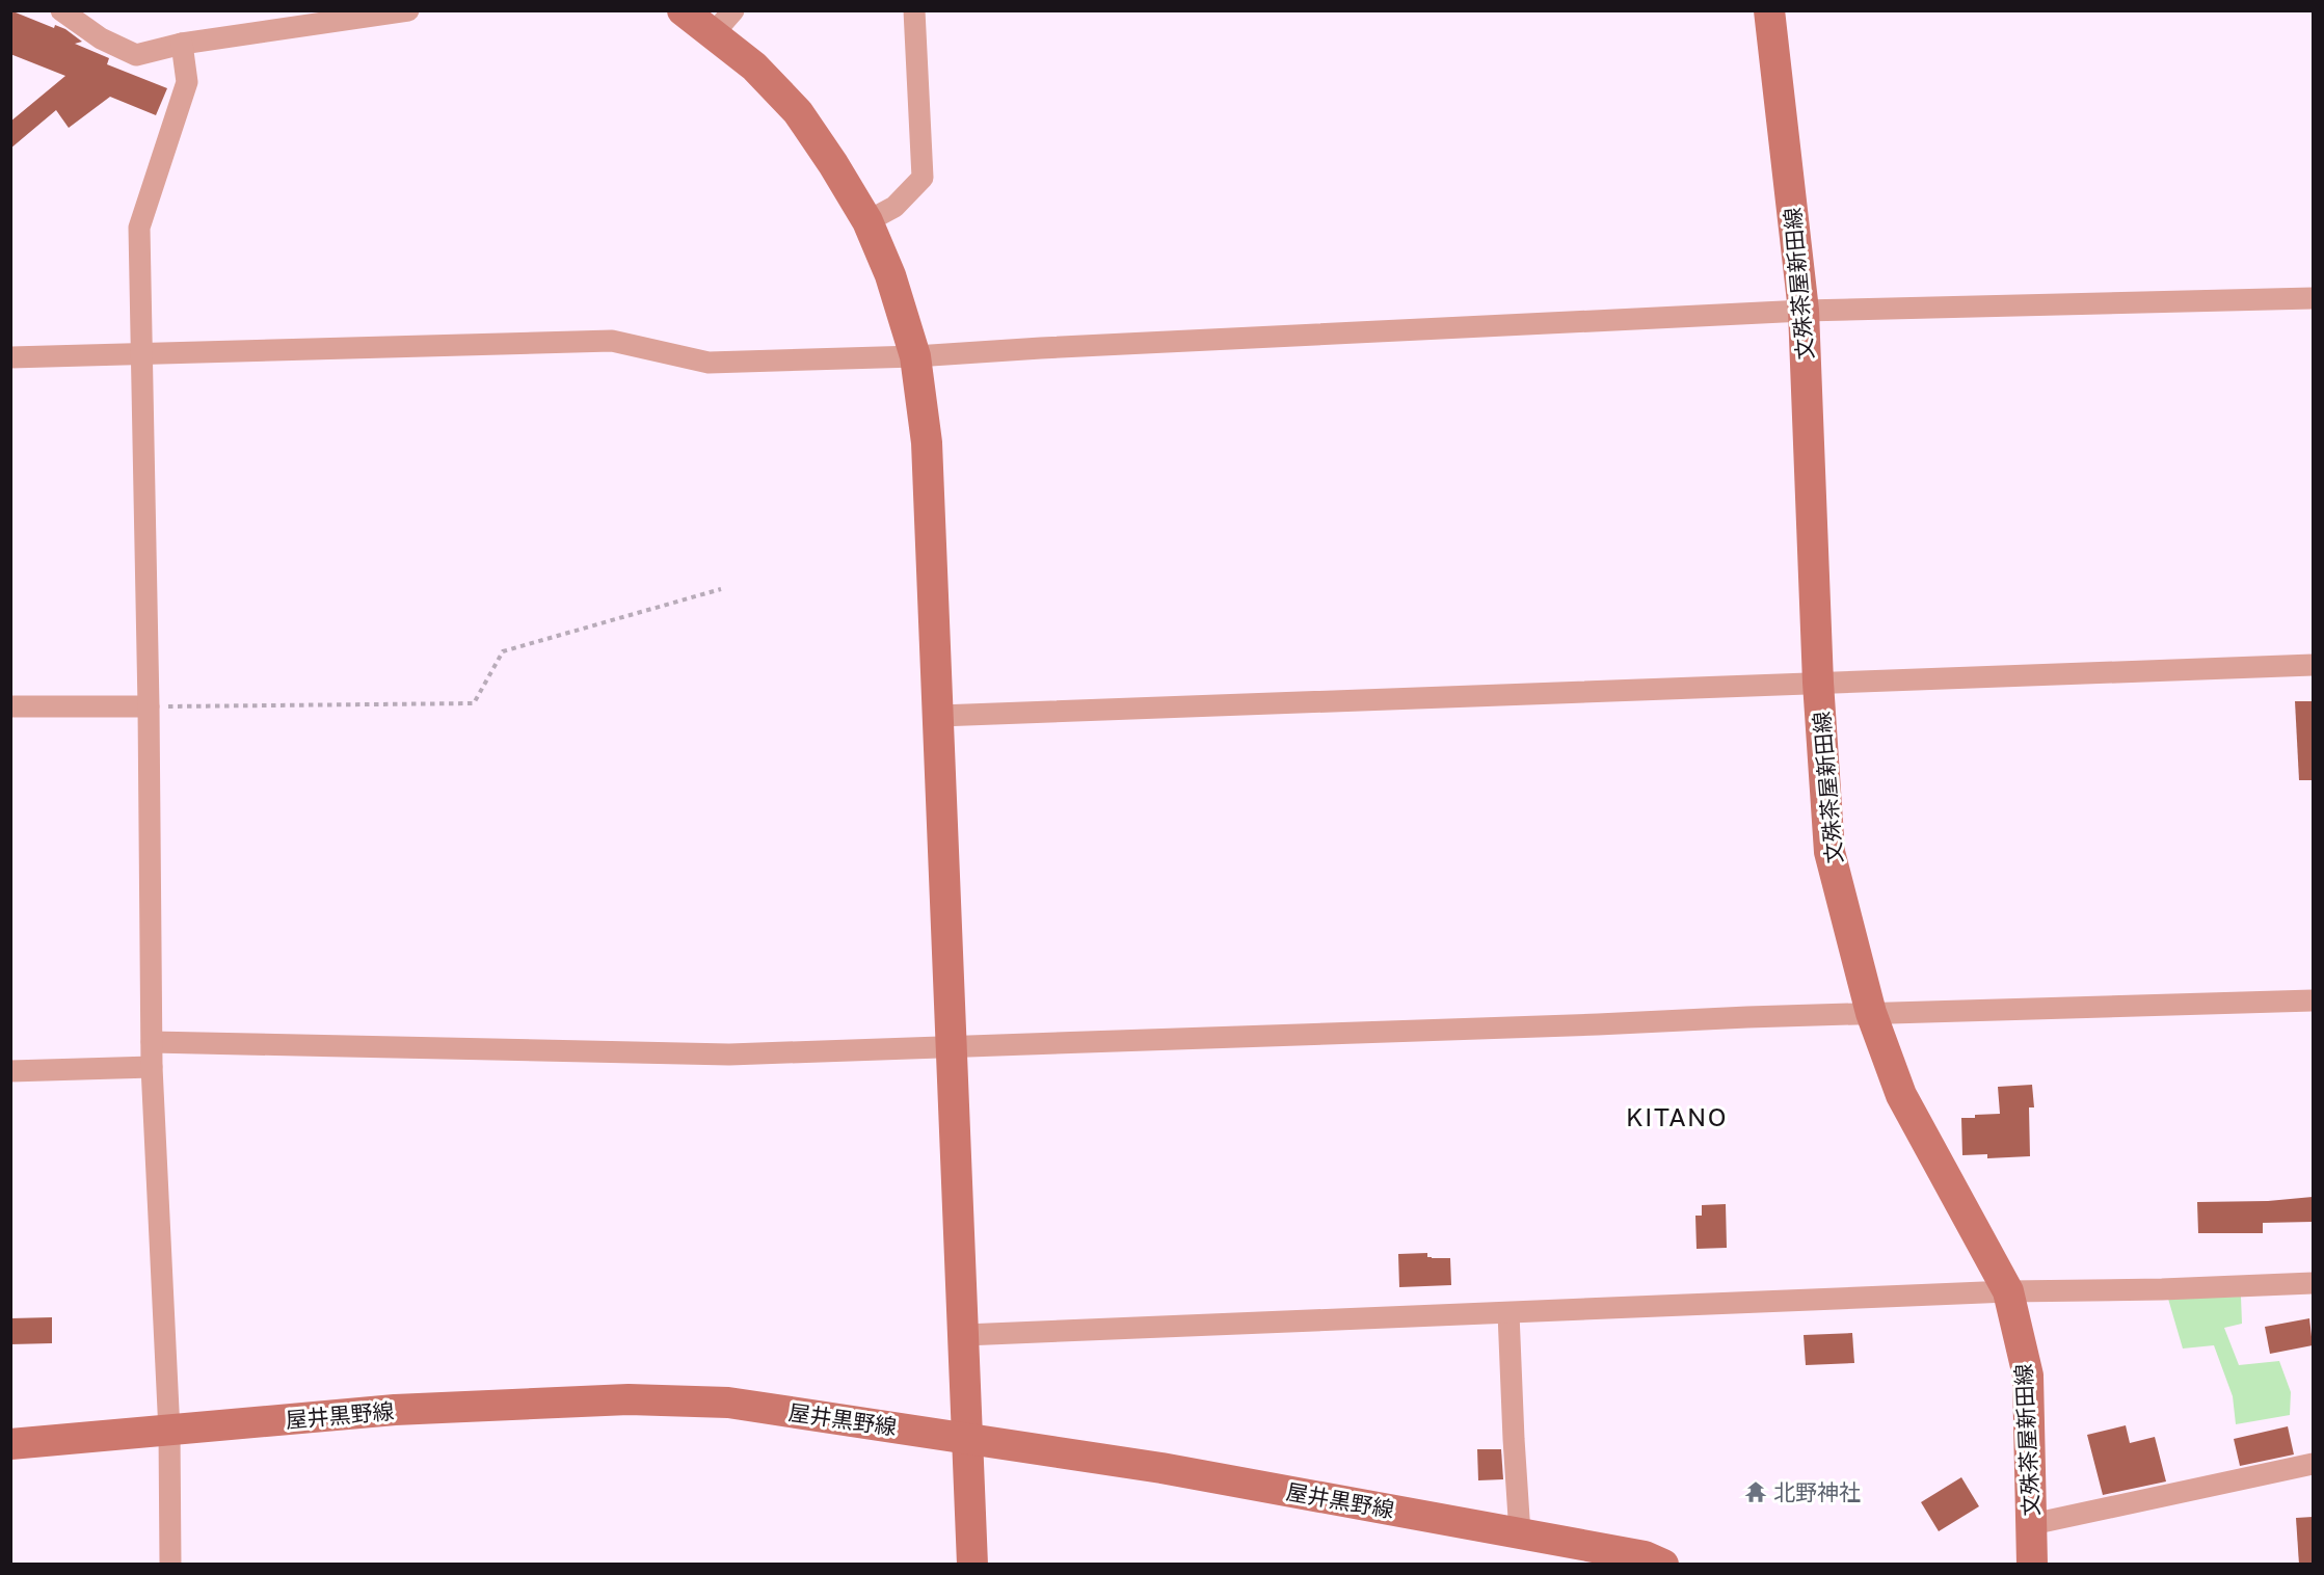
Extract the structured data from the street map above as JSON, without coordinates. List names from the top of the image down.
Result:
{
  "streets": {
    "main road": ["文殊茶屋新田線", "屋井黒野線"]
  },
  "districts": ["KITANO"],
  "places": {
    "temple": ["北野神社"]
  }
}
